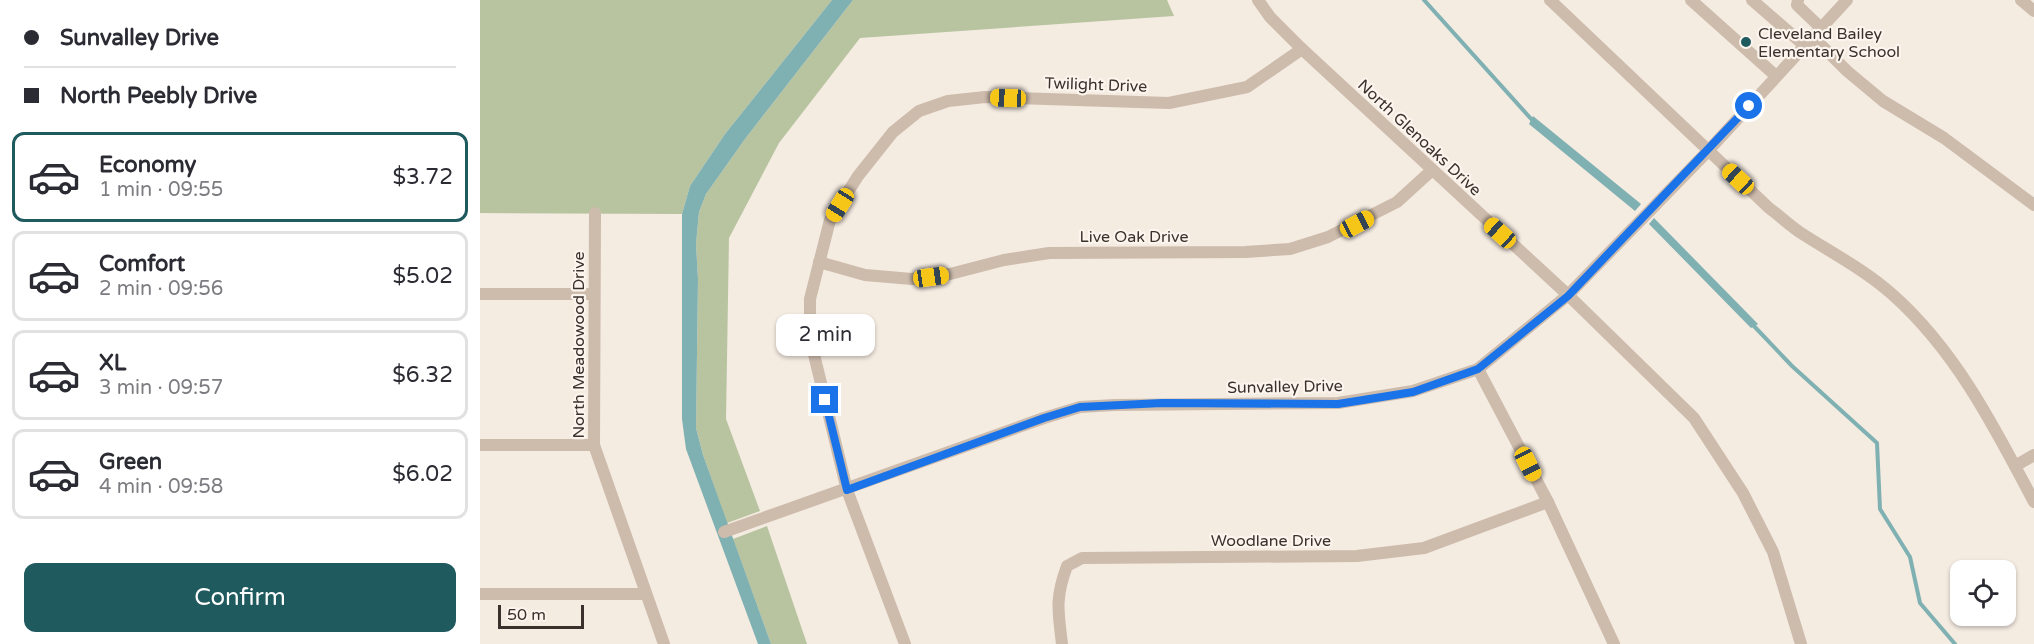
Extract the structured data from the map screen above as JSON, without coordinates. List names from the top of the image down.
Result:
{
  "streets": {
    "street": [
      "Twilight Drive",
      "North Glenoaks Drive",
      "Live Oak Drive",
      "North Meadowood Drive",
      "Sunvalley Drive",
      "Woodlane Drive"
    ]
  },
  "crossings": [
    ["Twilight Drive", "North Glenoaks Drive"],
    ["Twilight Drive", "Live Oak Drive"],
    ["Twilight Drive", "Sunvalley Drive"],
    ["North Glenoaks Drive", "Live Oak Drive"],
    ["North Glenoaks Drive", "Sunvalley Drive"]
  ],
  "places": ["Cleveland Bailey Elementary School"],
  "scale_bar": "50 m",
  "page": {
    "banner": ["Sunvalley Drive", "North Peebly Drive"],
    "list": [
      {
        "name": "Economy",
        "note": "1 min · 09:55",
        "value": "$3.72"
      },
      {
        "name": "Comfort",
        "note": "2 min · 09:56",
        "value": "$5.02"
      },
      {
        "name": "XL",
        "note": "3 min · 09:57",
        "value": "$6.32"
      },
      {
        "name": "Green",
        "note": "4 min · 09:58",
        "value": "$6.02"
      }
    ],
    "bubble": "2 min",
    "buttons": "Confirm",
    "scale": "50 m"
  }
}
